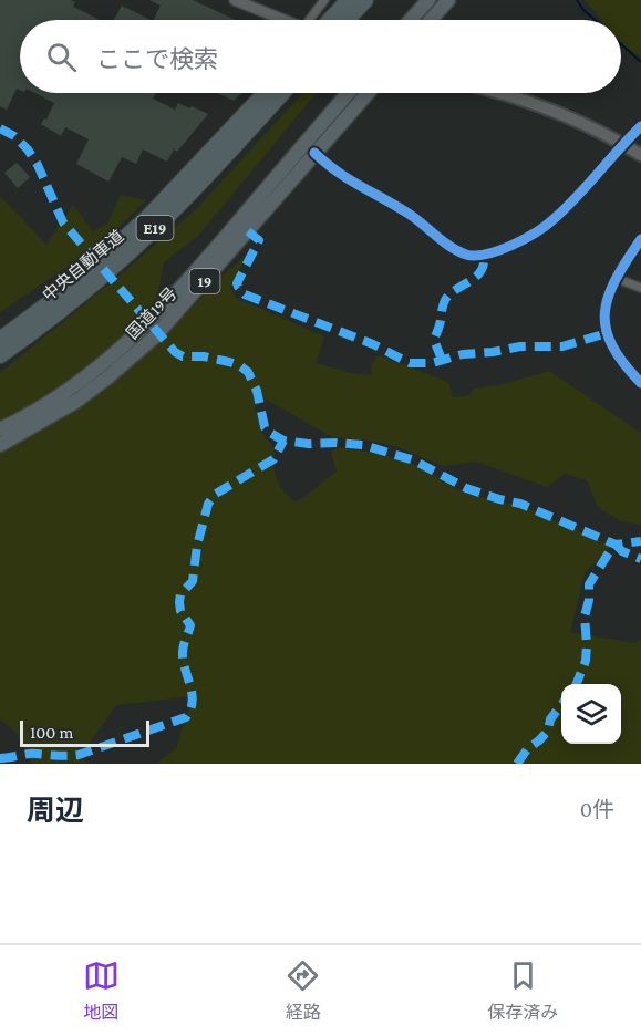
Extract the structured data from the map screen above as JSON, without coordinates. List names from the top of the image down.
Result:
{
  "streets": {
    "highway": [
      "E19",
      "中央自動車道",
      "19",
      "国道19号"
    ]
  },
  "scale_bar": "100 m",
  "page": {
    "search": "ここで検索",
    "scale": "100 m",
    "heading": ["周辺", "0件"],
    "nav": ["地図", "経路", "保存済み"]
  }
}
